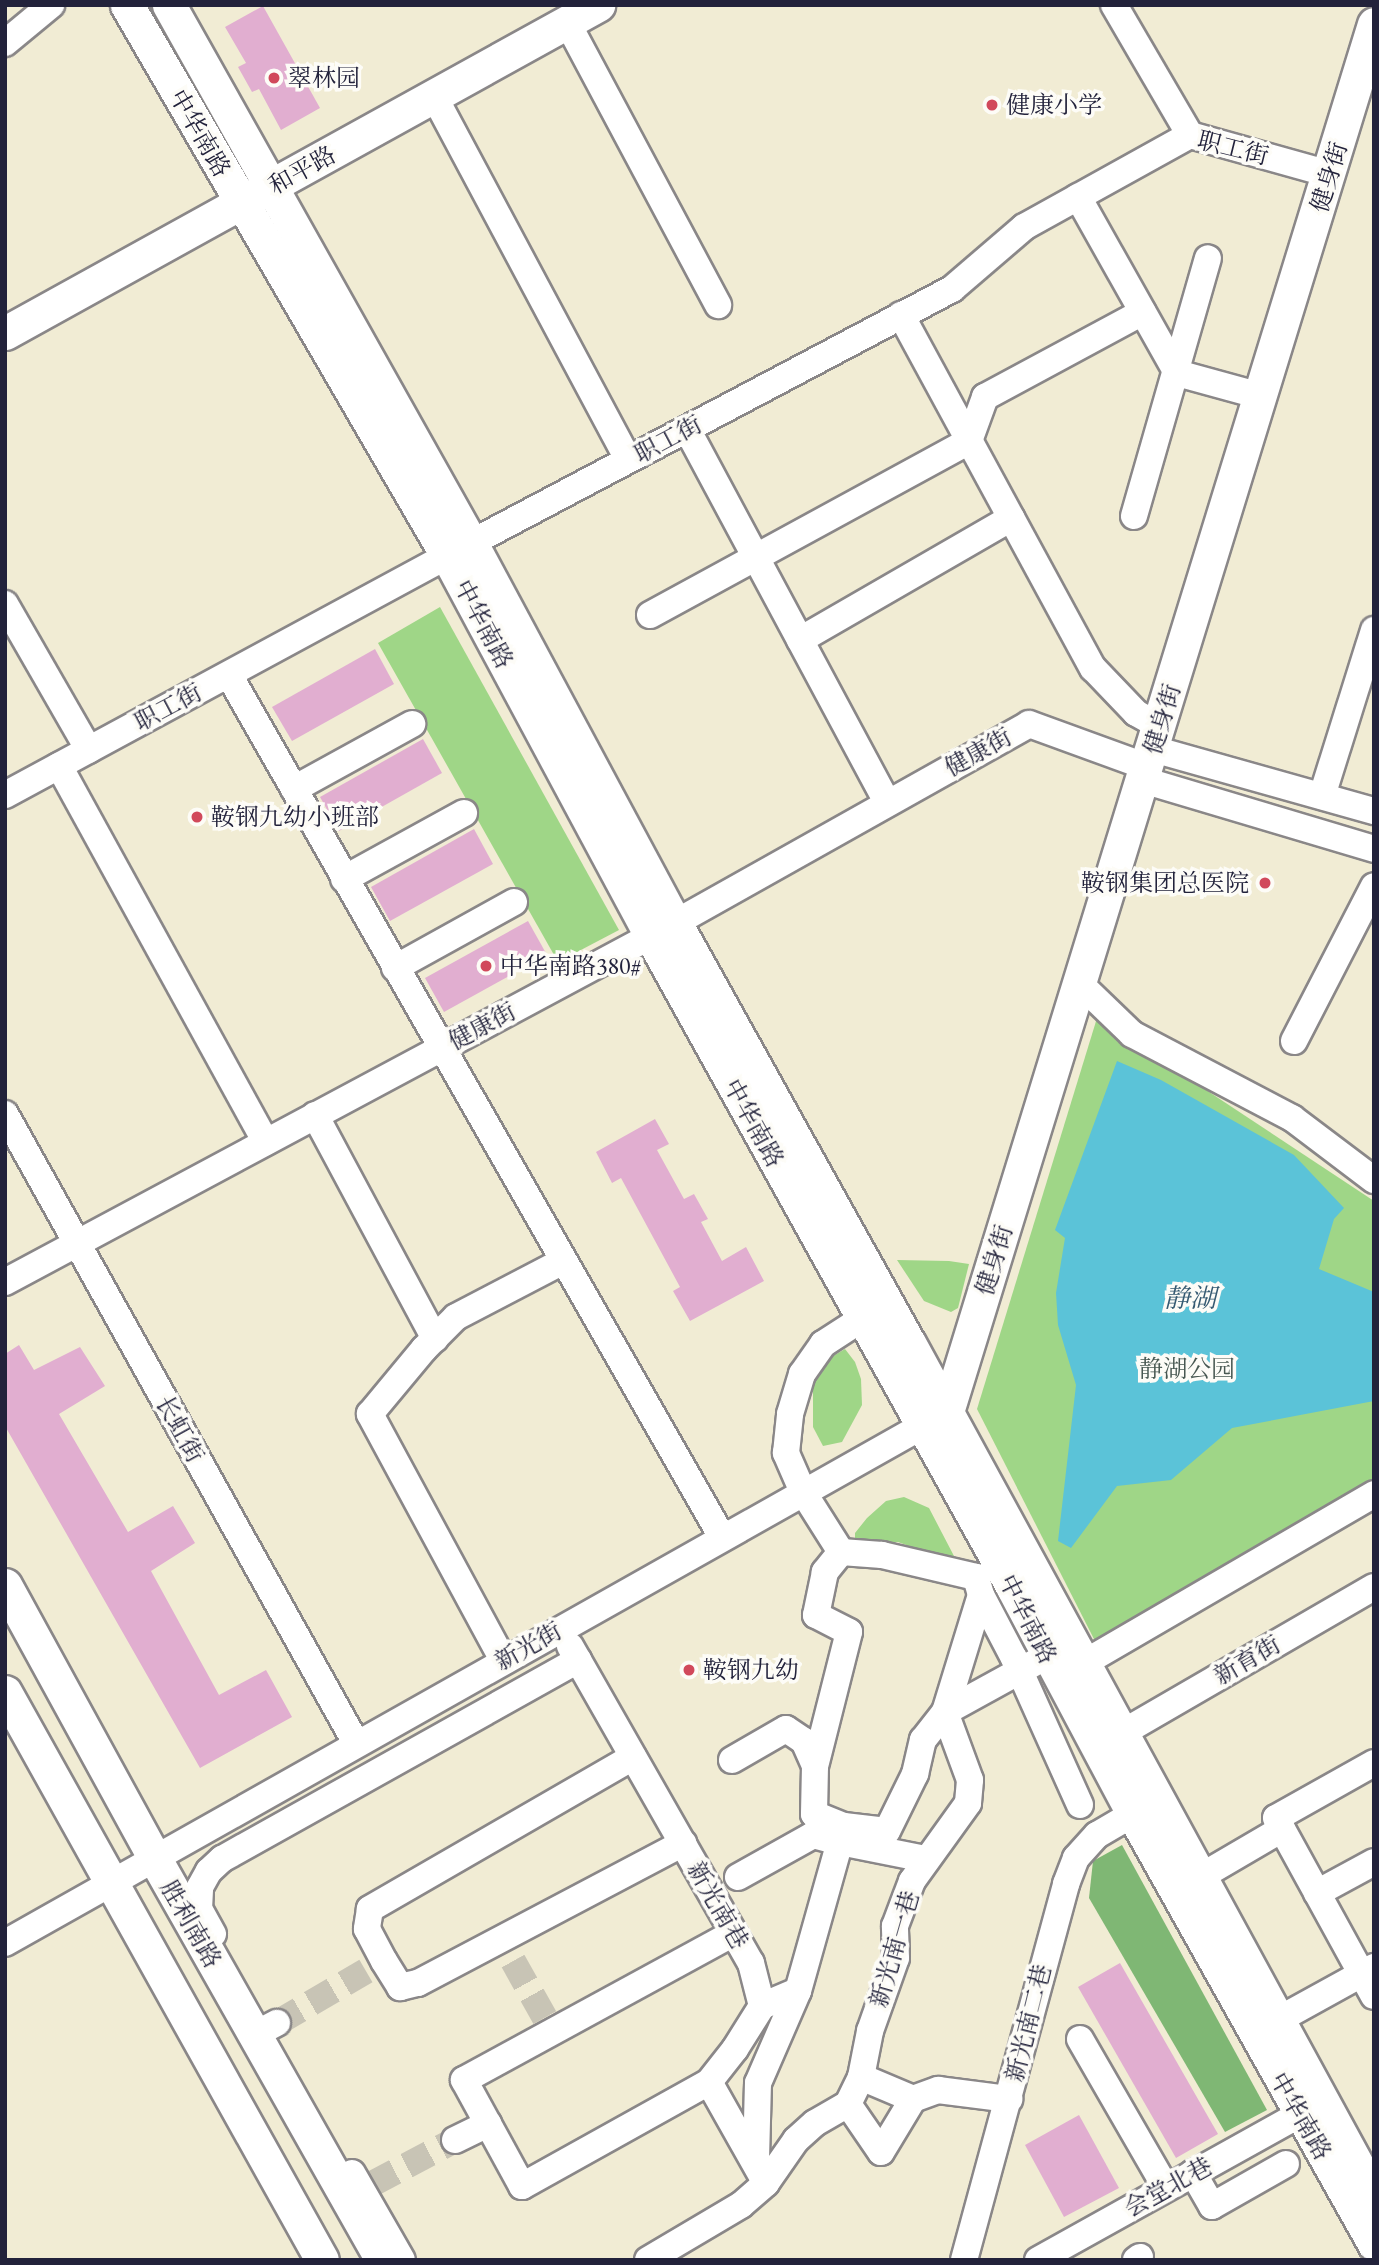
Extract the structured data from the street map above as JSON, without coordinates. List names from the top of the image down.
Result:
{
  "streets": {
    "main road": [
      "中华南路",
      "和平路",
      "健身街",
      "胜利南路"
    ],
    "street": [
      "职工街",
      "健康街",
      "长虹街",
      "新光街",
      "新育街",
      "新光南巷",
      "新光南一巷",
      "新光南二巷",
      "会堂北巷"
    ]
  },
  "crossings": [
    ["中华南路", "职工街"],
    ["中华南路", "和平路"],
    ["中华南路", "健身街"],
    ["中华南路", "健康街"],
    ["中华南路", "新光街"],
    ["中华南路", "新光南二巷"],
    ["中华南路", "会堂北巷"],
    ["职工街", "健身街"],
    ["健身街", "健康街"],
    ["健身街", "新光街"],
    ["健康街", "长虹街"],
    ["长虹街", "新光街"],
    ["新光街", "新光南巷"],
    ["新光街", "胜利南路"]
  ],
  "water": ["静湖"],
  "parks": ["静湖公园"],
  "places": [
    "翠林园",
    "健康小学",
    "鞍钢九幼小班部",
    "鞍钢集团总医院",
    "中华南路380#",
    "鞍钢九幼"
  ]
}
